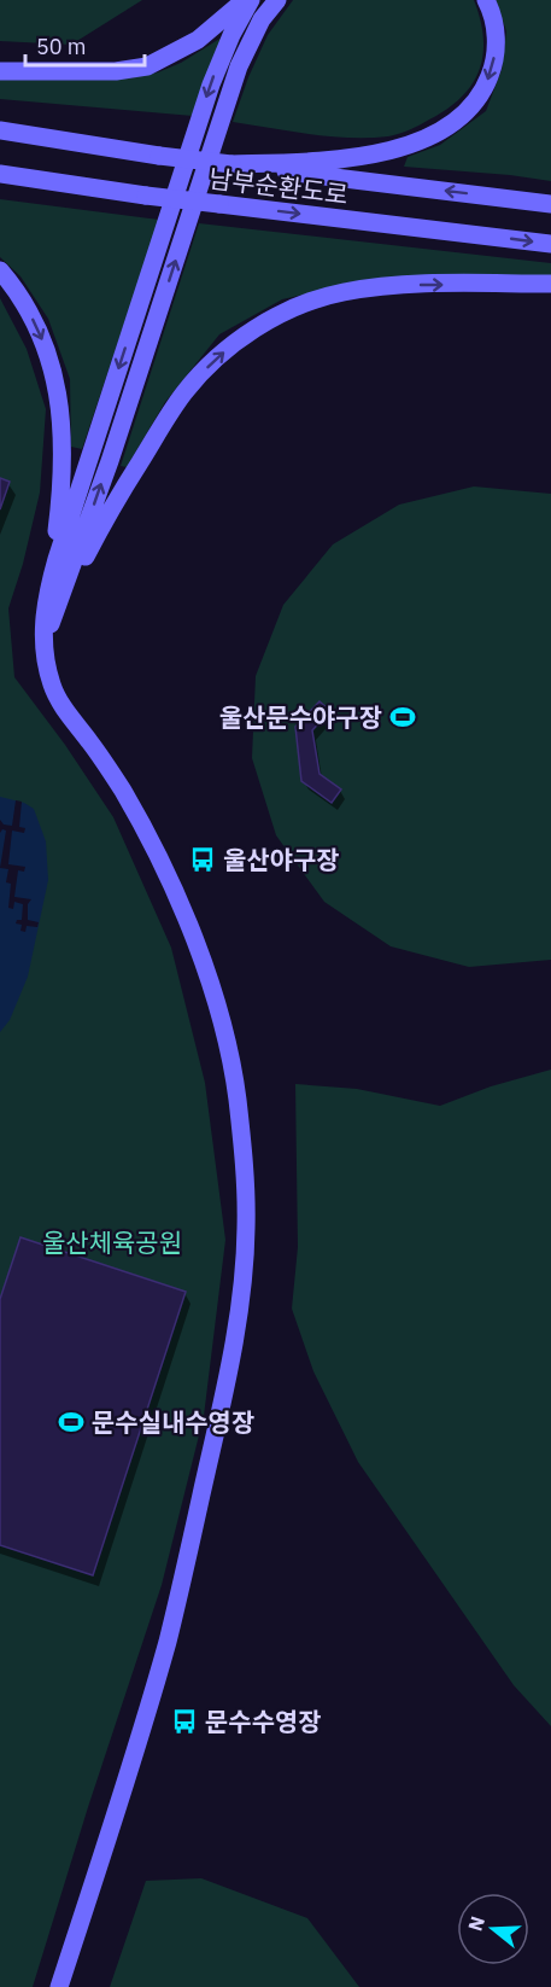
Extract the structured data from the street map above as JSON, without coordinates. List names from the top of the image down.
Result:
{
  "streets": {
    "main road": ["남부순환도로"]
  },
  "parks": ["울산체육공원"],
  "places": {
    "sports": ["울산문수야구장", "문수실내수영장"],
    "bus stop": ["울산야구장", "문수수영장"]
  },
  "scale_bar": "50 m",
  "north": "left"
}
